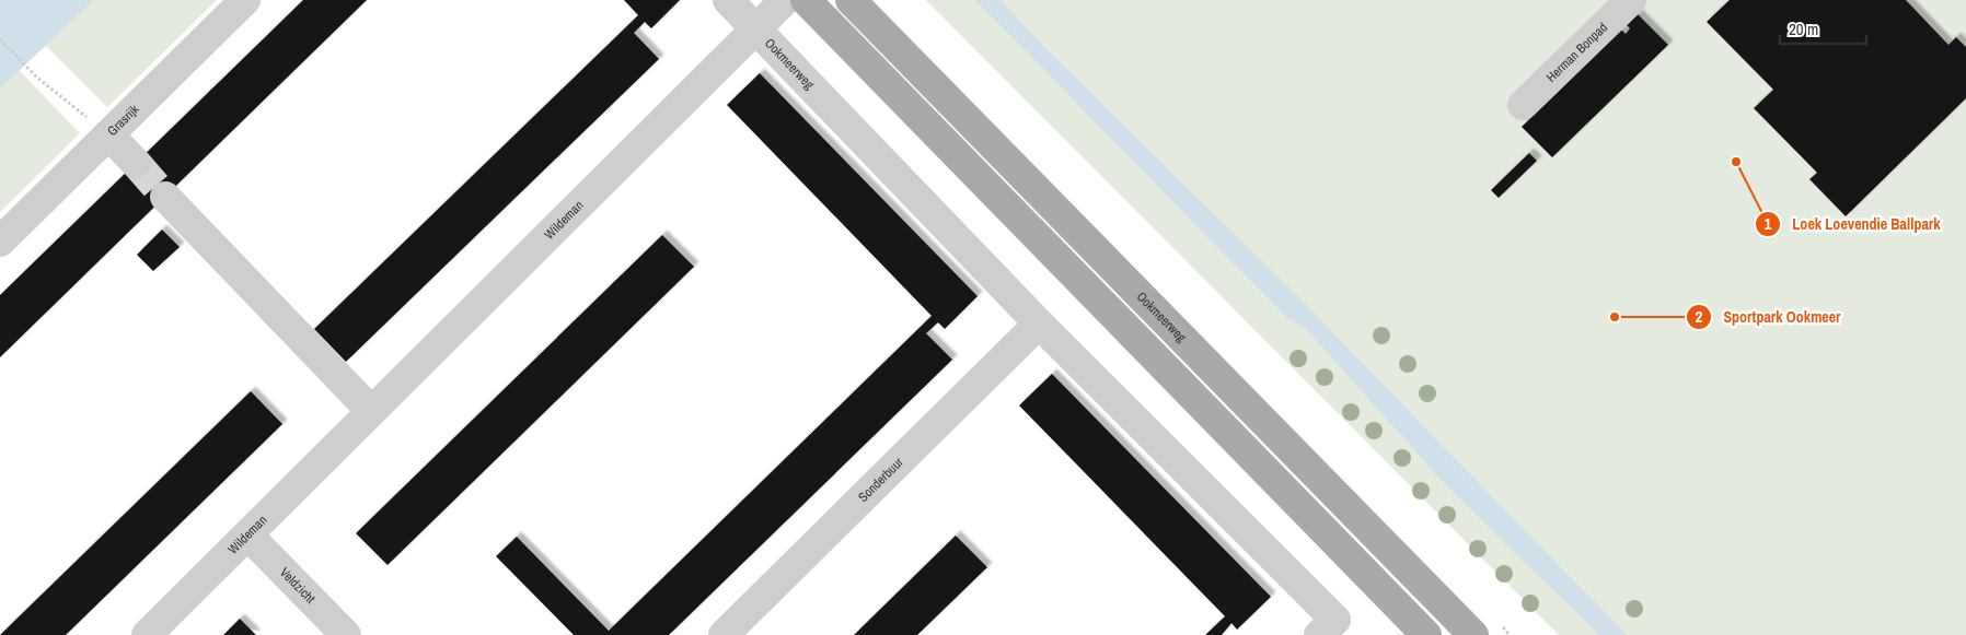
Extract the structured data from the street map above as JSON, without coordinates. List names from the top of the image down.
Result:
{
  "streets": {
    "main road": ["Ookmeerweg"],
    "street": [
      "Herman Bonpad",
      "Grasrijk",
      "Wildeman",
      "Sonderbuur",
      "Veldzicht"
    ]
  },
  "crossings": [
    ["Ookmeerweg", "Wildeman"],
    ["Ookmeerweg", "Sonderbuur"],
    ["Wildeman", "Veldzicht"]
  ],
  "places": ["Loek Loevendie Ballpark", "Sportpark Ookmeer"],
  "scale_bar": "20 m"
}
